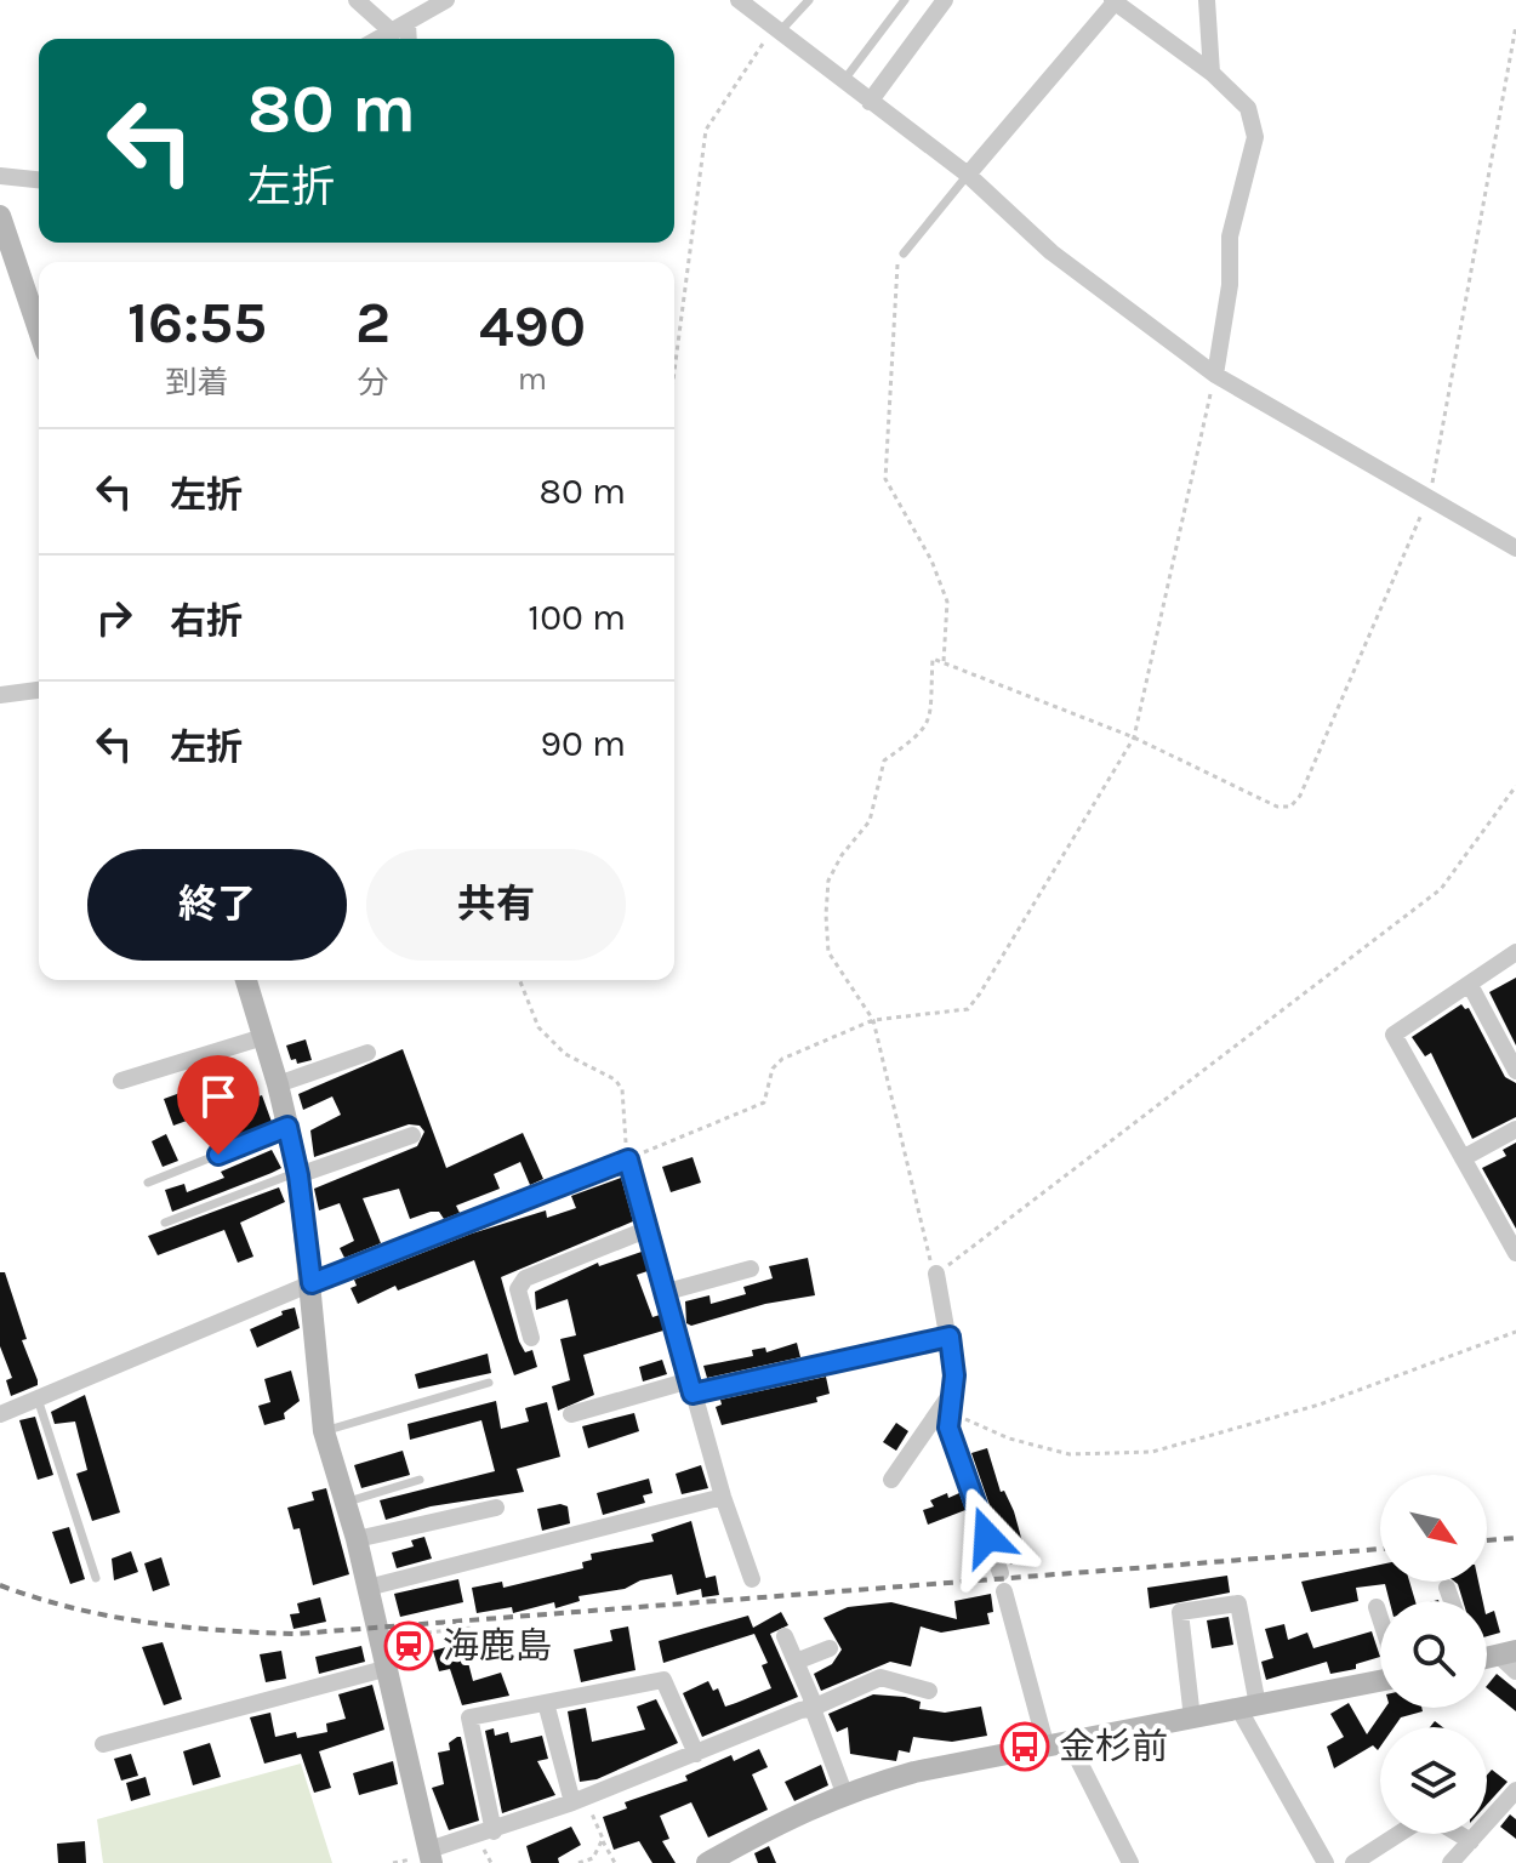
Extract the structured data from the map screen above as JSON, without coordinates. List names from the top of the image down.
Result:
{
  "places": {
    "station": ["海鹿島"],
    "bus stop": ["金杉前"]
  },
  "north": "bottom right",
  "page": {
    "turn": ["80 m", "左折"],
    "eta": [
      "16:55",
      "到着",
      "2",
      "分",
      "490",
      "m"
    ],
    "list": [
      {
        "name": "左折",
        "value": "80 m"
      },
      {
        "name": "右折",
        "value": "100 m"
      },
      {
        "name": "左折",
        "value": "90 m"
      }
    ],
    "buttons": ["終了", "共有"]
  }
}
